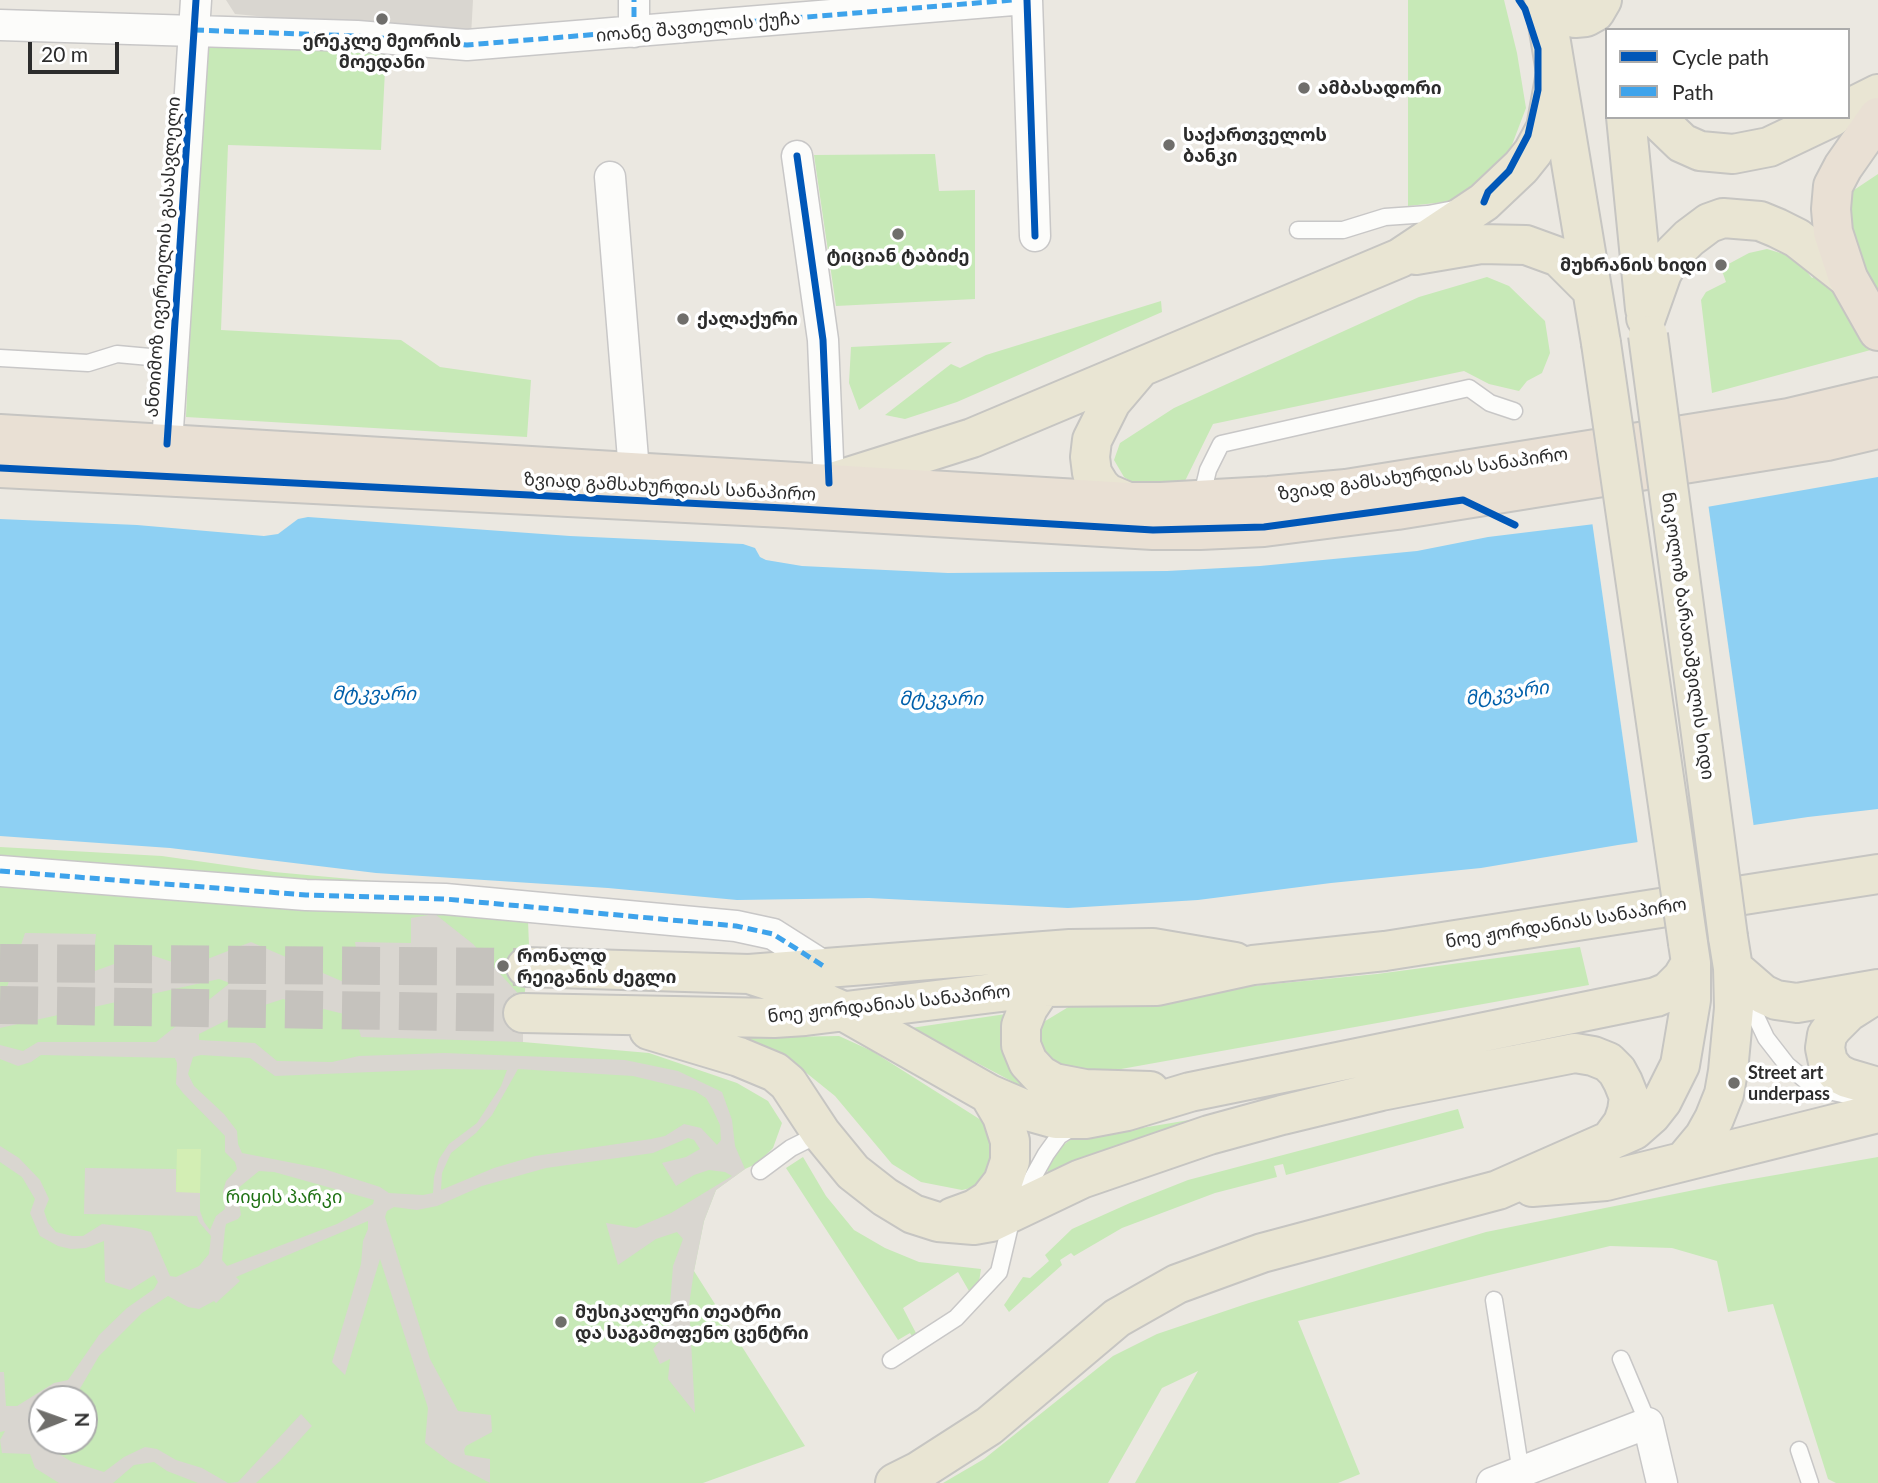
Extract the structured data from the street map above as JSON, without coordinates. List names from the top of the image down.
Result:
{
  "streets": {
    "highway": ["ზვიად გამსახურდიას სანაპირო"],
    "main road": ["ნიკოლოზ ბარათაშვილის ხიდი", "ნოე ჟორდანიას სანაპირო"],
    "street": ["იოანე შავთელის ქუჩა", "ანთიმოზ ივერიელის გასასვლელი"]
  },
  "crossings": [
    ["იოანე შავთელის ქუჩა", "ანთიმოზ ივერიელის გასასვლელი"],
    ["ანთიმოზ ივერიელის გასასვლელი", "ზვიად გამსახურდიას სანაპირო"]
  ],
  "water": ["მტკვარი"],
  "parks": ["რიყის პარკი"],
  "places": [
    "ერეკლე მეორის მოედანი",
    "ამბასადორი",
    "საქართველოს ბანკი",
    "ტიციან ტაბიძე",
    "მუხრანის ხიდი",
    "ქალაქური",
    "რონალდ რეიგანის ძეგლი",
    "Street art underpass",
    "მუსიკალური თეატრი და საგამოფენო ცენტრი"
  ],
  "legend": ["Cycle path", "Path"],
  "scale_bar": "20 m",
  "north": "right"
}
